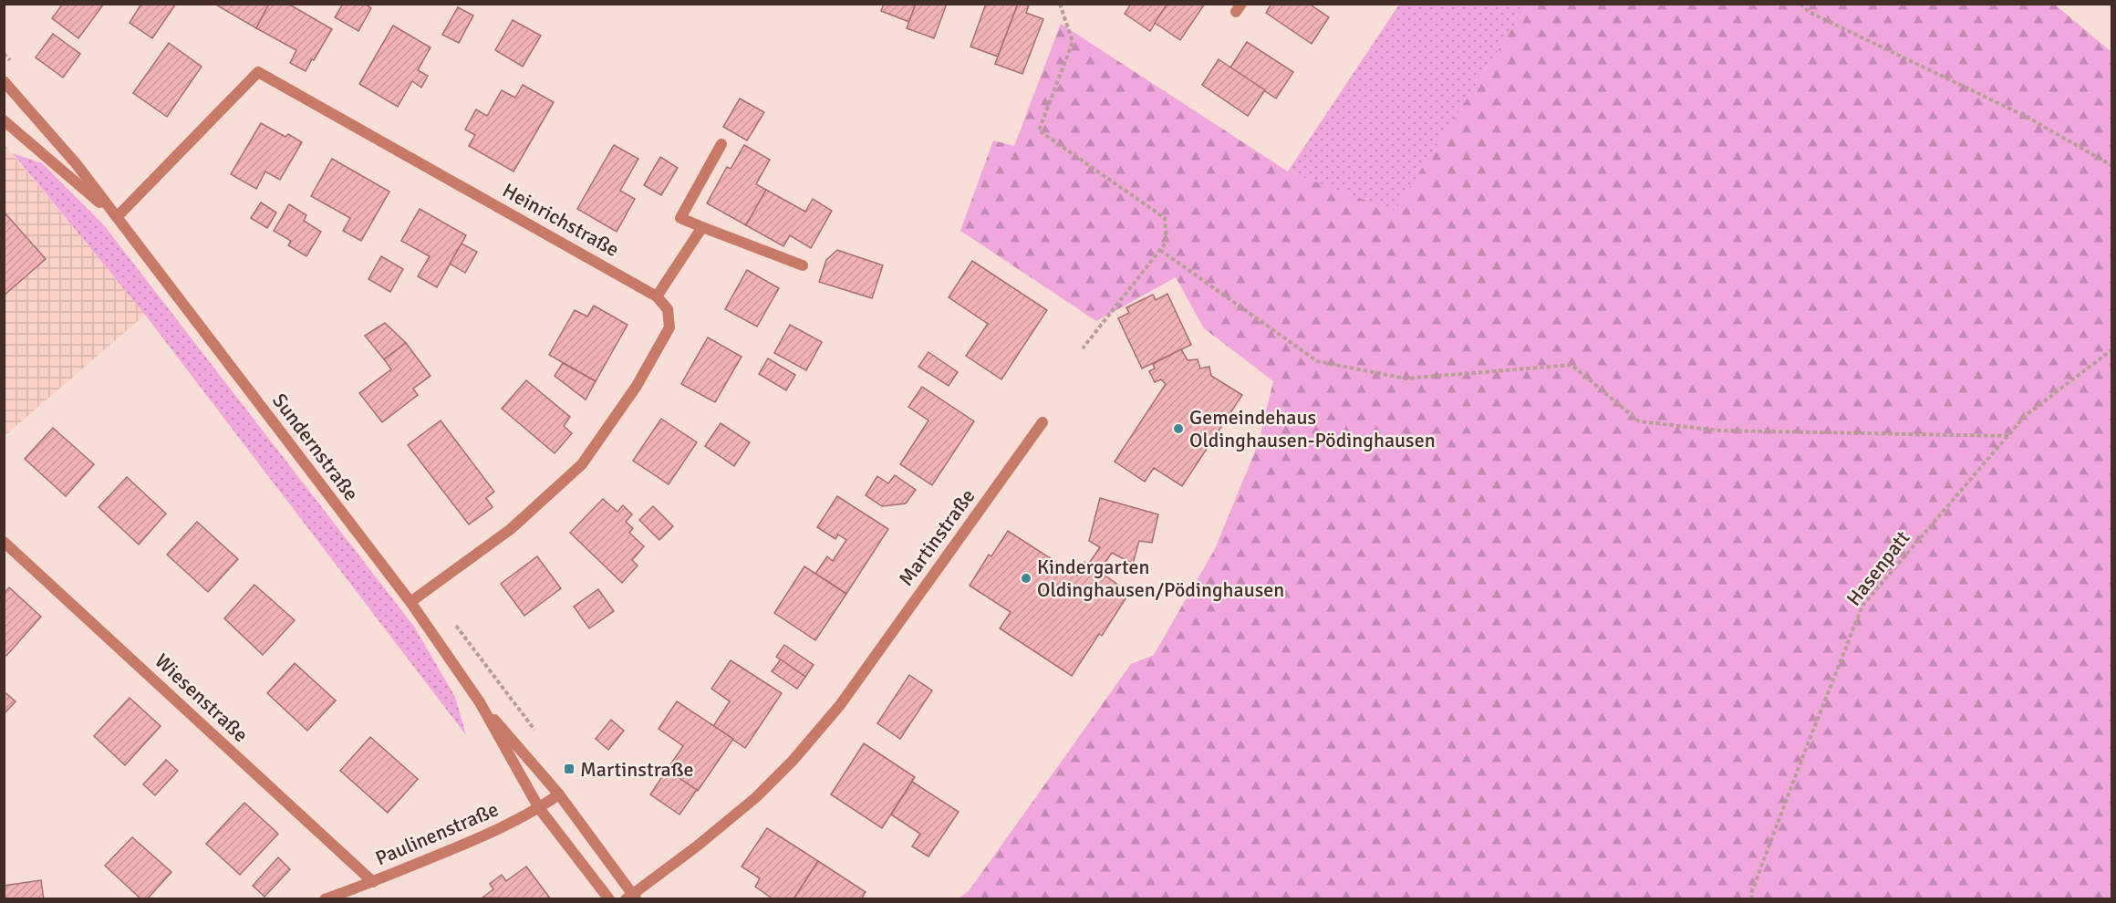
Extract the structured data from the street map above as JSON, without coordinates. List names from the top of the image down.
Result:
{
  "streets": {
    "street": [
      "Heinrichstraße",
      "Sundernstraße",
      "Martinstraße",
      "Wiesenstraße",
      "Paulinenstraße"
    ],
    "path": ["Hasenpatt"]
  },
  "crossings": [
    ["Heinrichstraße", "Sundernstraße"],
    ["Sundernstraße", "Martinstraße"],
    ["Sundernstraße", "Paulinenstraße"],
    ["Wiesenstraße", "Paulinenstraße"]
  ],
  "places": {
    "other": ["Gemeindehaus Oldinghausen-Pödinghausen", "Kindergarten Oldinghausen/Pödinghausen"],
    "transit": ["Martinstraße"]
  }
}
